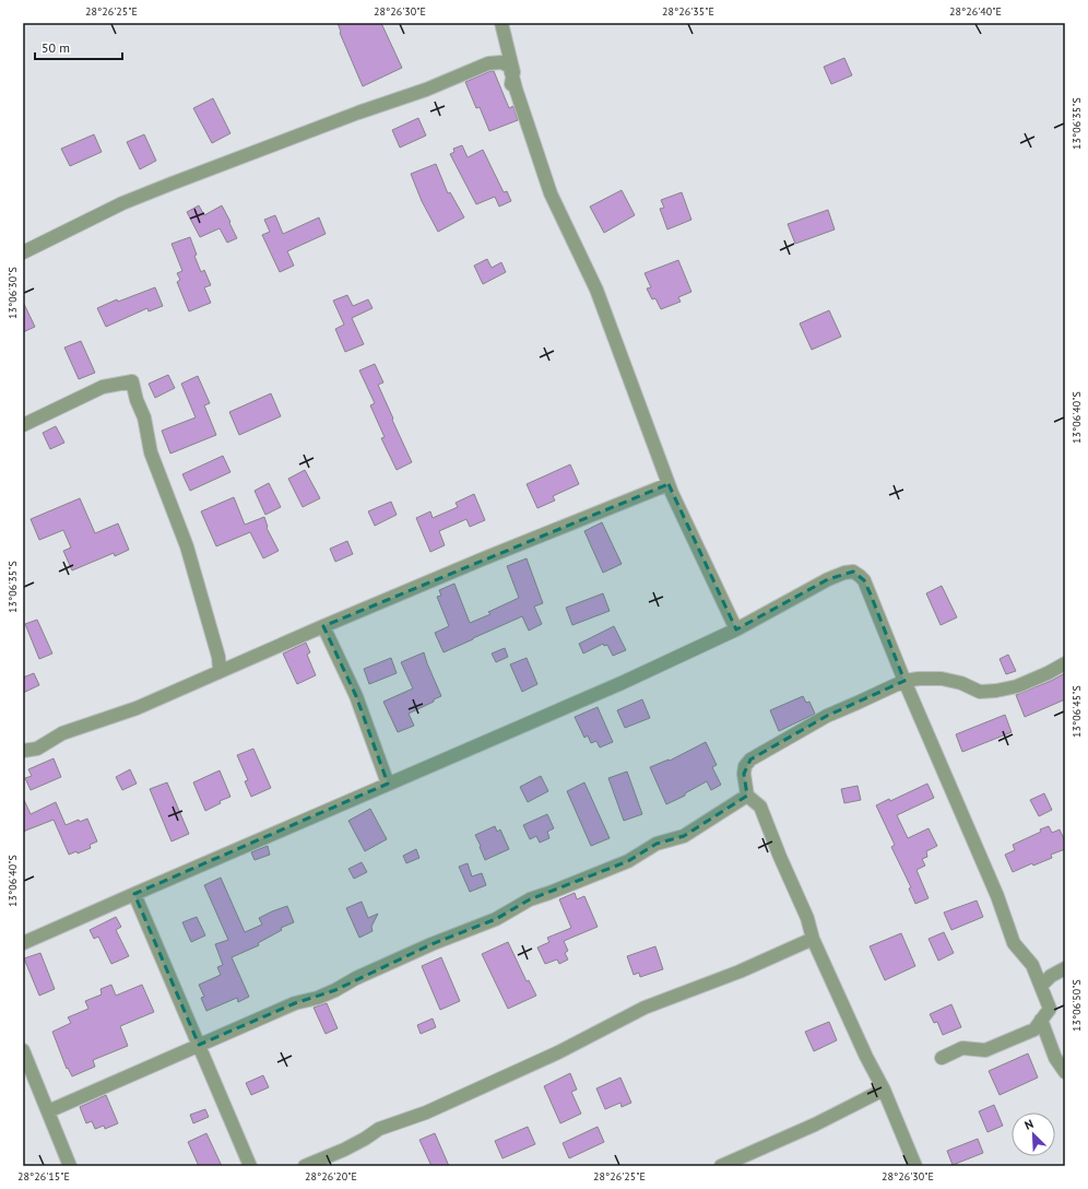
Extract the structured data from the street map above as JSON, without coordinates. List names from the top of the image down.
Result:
{
  "scale_bar": "50 m",
  "north": "top left",
  "coordinates": [
    "28°26'25\"E",
    "28°26'30\"E",
    "28°26'35\"E",
    "28°26'40\"E",
    "13°06'35\"S",
    "13°06'30\"S",
    "13°06'40\"S",
    "13°06'45\"S",
    "13°06'50\"S",
    "28°26'15\"E",
    "28°26'20\"E"
  ]
}
